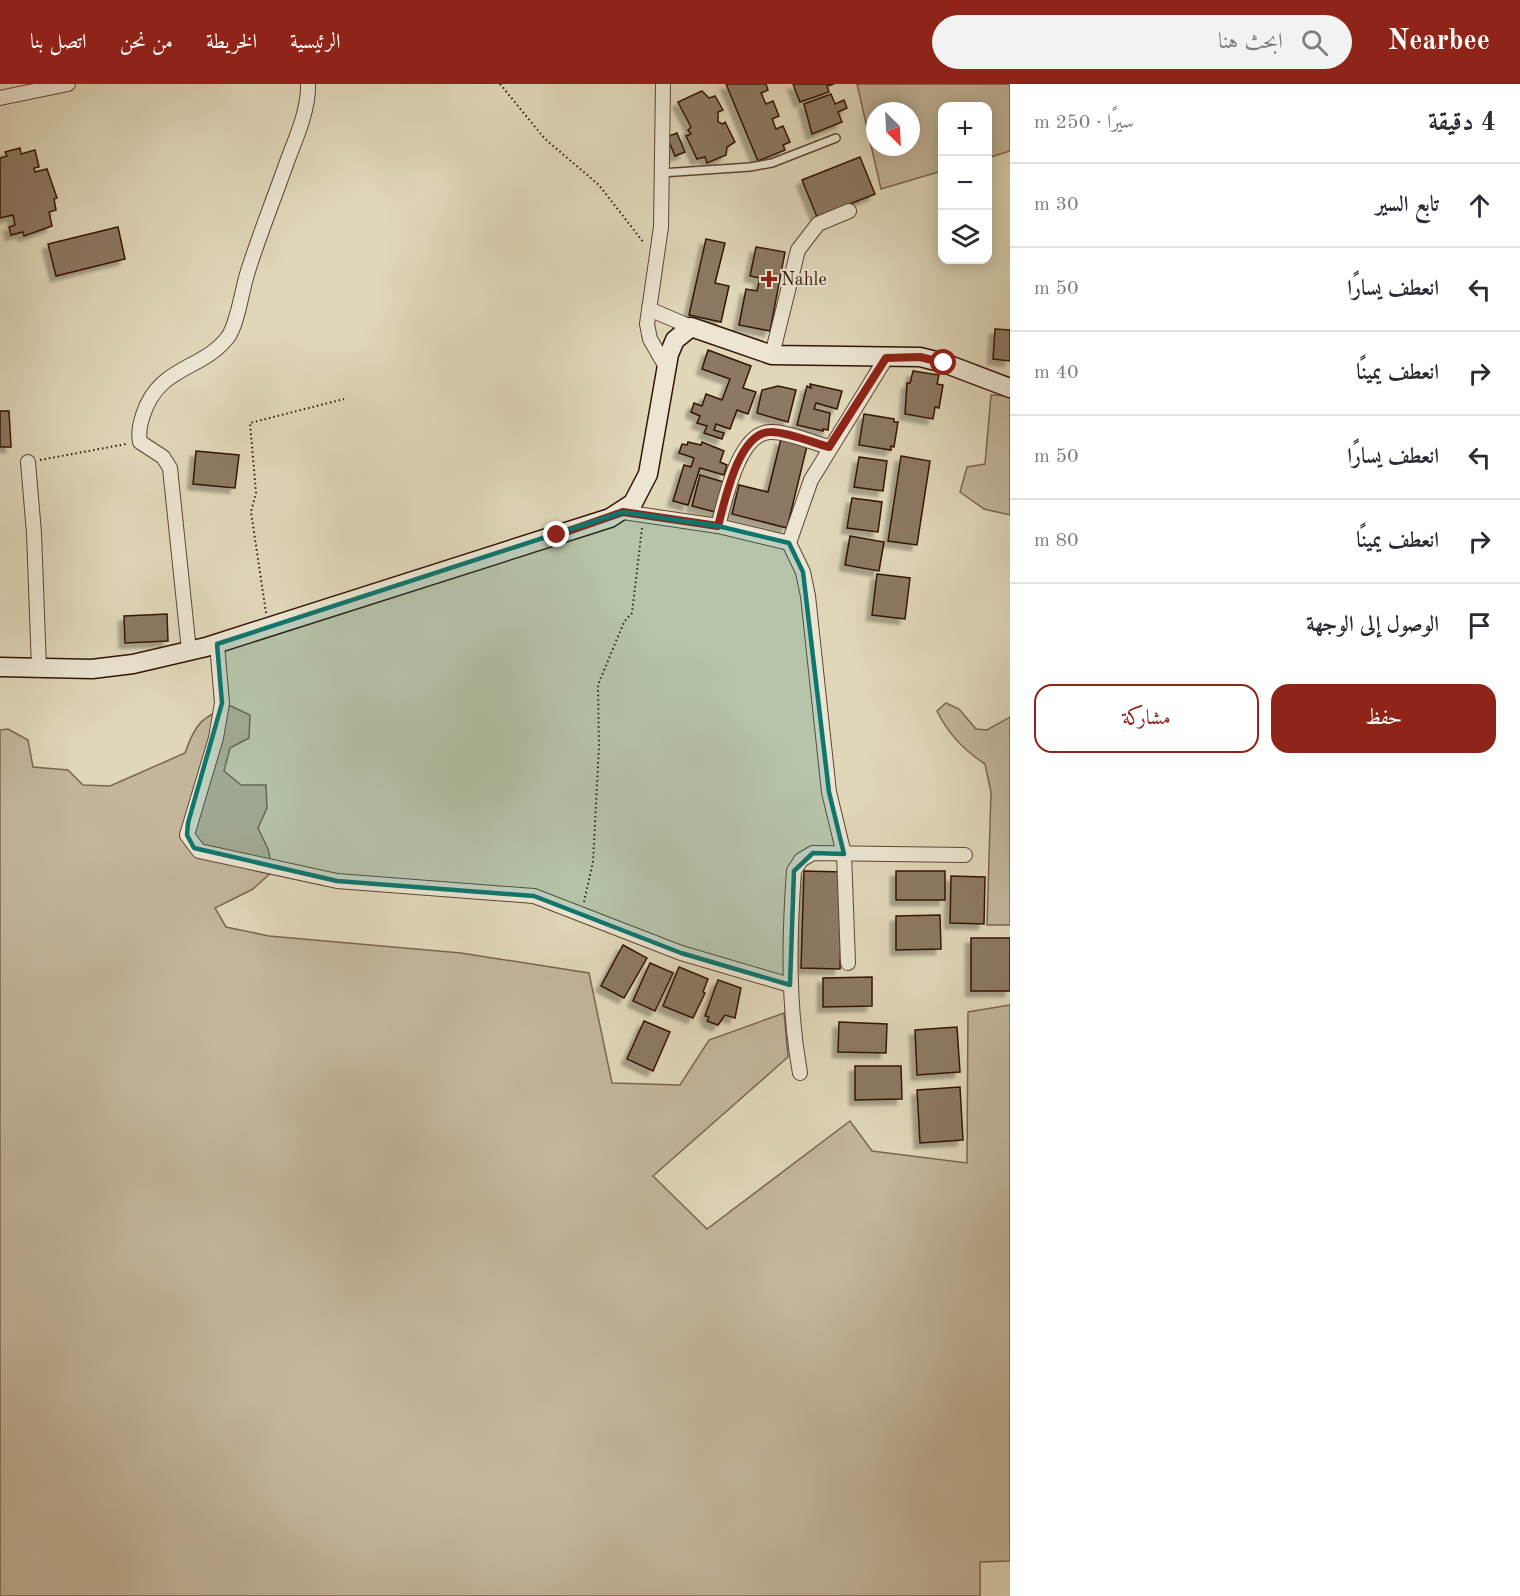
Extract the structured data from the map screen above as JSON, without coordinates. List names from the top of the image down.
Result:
{
  "places": {
    "health": ["Nahle"]
  },
  "north": "bottom right",
  "page": {
    "header": "Nearbee",
    "search": "ابحث هنا",
    "nav": [
      "الرئيسية",
      "الخريطة",
      "من نحن",
      "اتصل بنا"
    ],
    "heading": ["4 دقيقة", "سيرًا · 250 m"],
    "map_buttons": ["+", "−"],
    "list": [
      ["تابع السير", "30 m"],
      ["انعطف يسارًا", "50 m"],
      ["انعطف يمينًا", "40 m"],
      ["انعطف يسارًا", "50 m"],
      ["انعطف يمينًا", "80 m"],
      "الوصول إلى الوجهة"
    ],
    "buttons": ["حفظ", "مشاركة"]
  }
}
